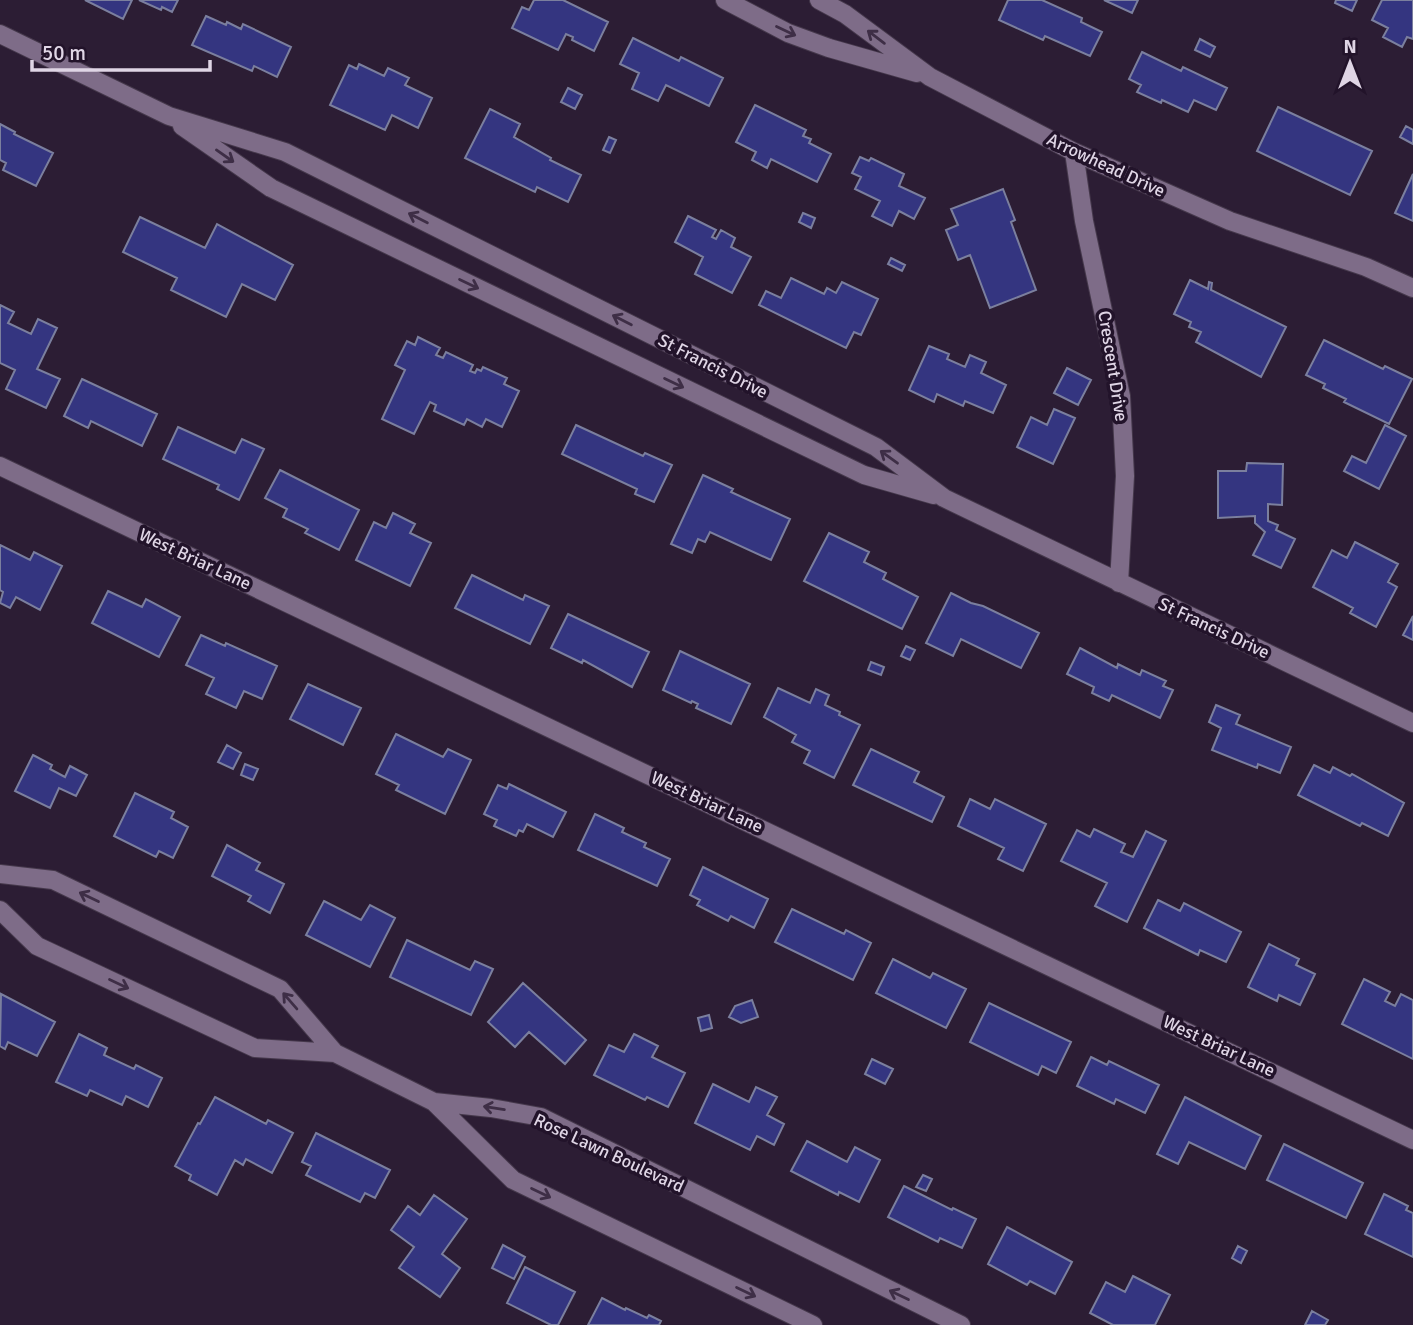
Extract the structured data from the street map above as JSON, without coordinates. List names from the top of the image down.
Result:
{
  "streets": {
    "street": [
      "Arrowhead Drive",
      "St Francis Drive",
      "Crescent Drive",
      "West Briar Lane",
      "Rose Lawn Boulevard"
    ]
  },
  "crossings": [
    ["Arrowhead Drive", "Crescent Drive"],
    ["St Francis Drive", "Crescent Drive"]
  ],
  "scale_bar": "50 m",
  "north": "top"
}
